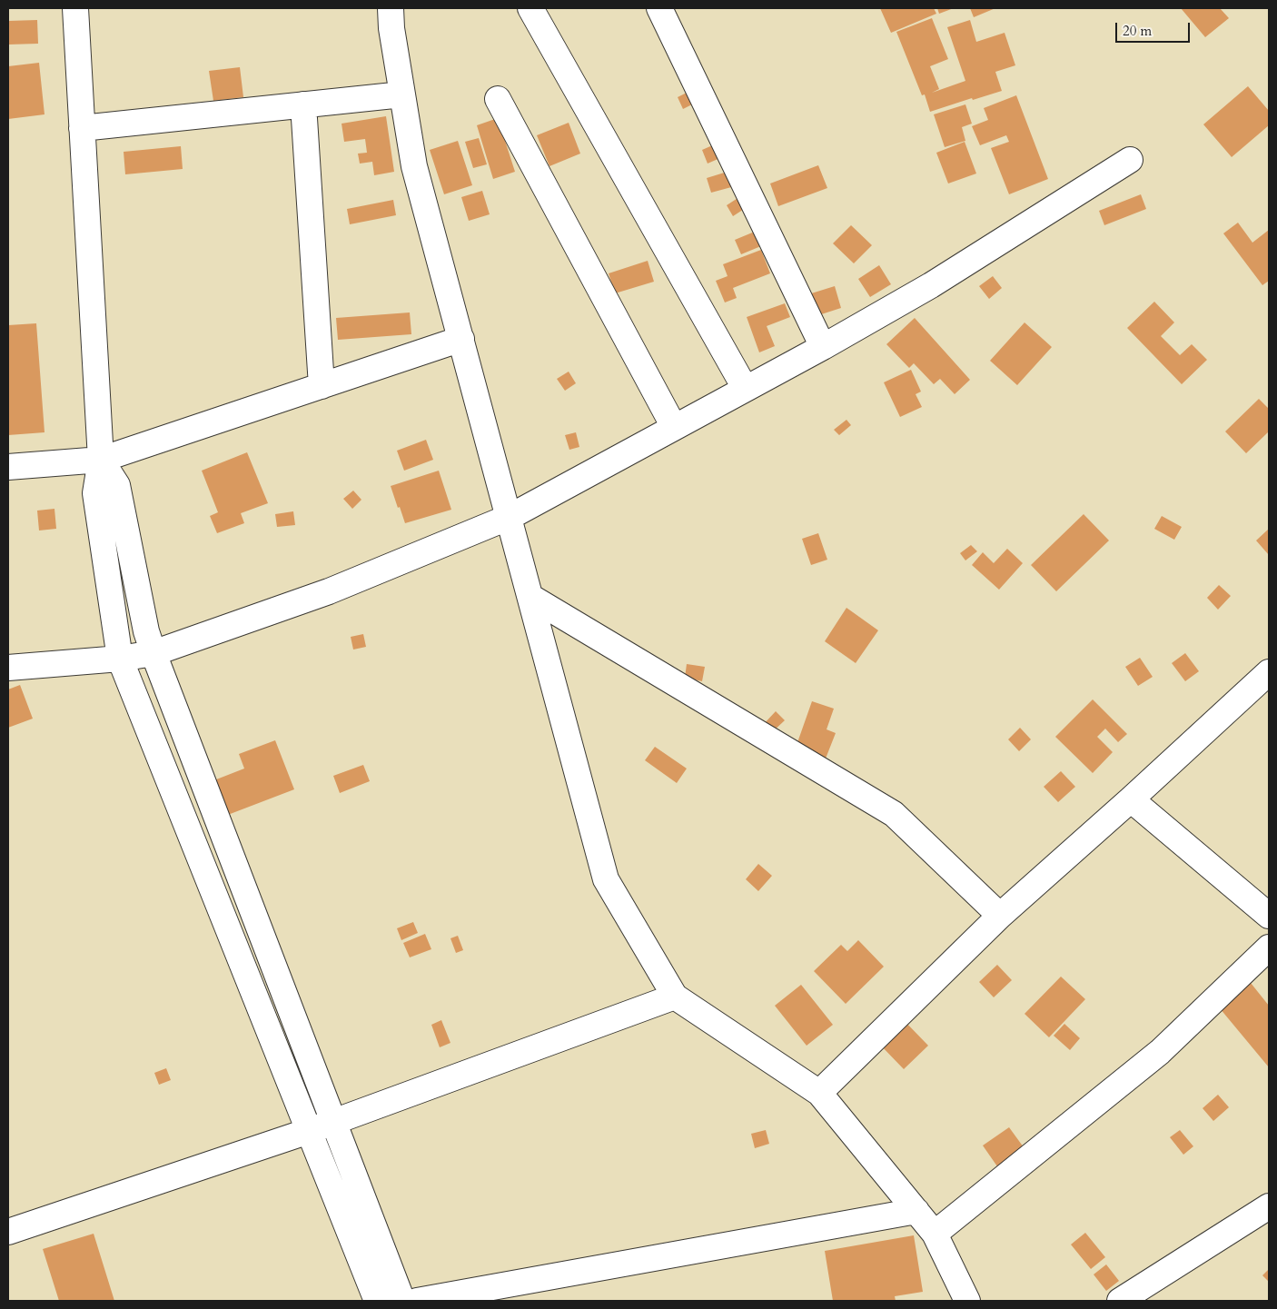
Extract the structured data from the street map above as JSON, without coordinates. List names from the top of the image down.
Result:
{
  "scale_bar": "20 m"
}
